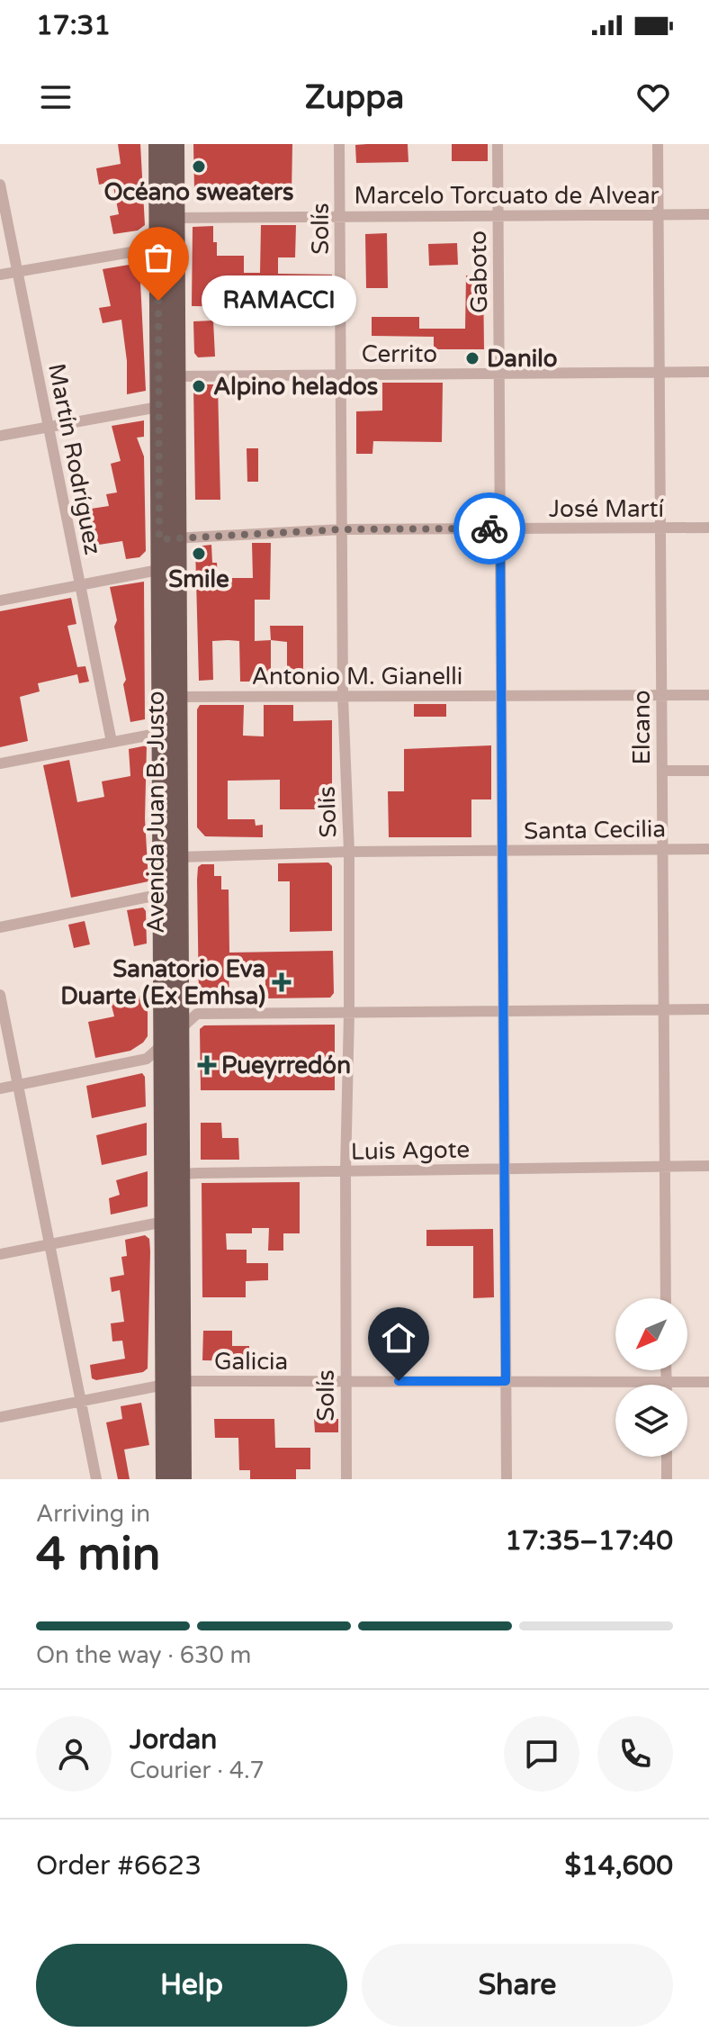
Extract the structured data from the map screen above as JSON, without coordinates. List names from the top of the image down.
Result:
{
  "streets": {
    "main road": ["Avenida Juan B. Justo"],
    "street": [
      "Marcelo Torcuato de Alvear",
      "Solís",
      "Gaboto",
      "Cerrito",
      "Martín Rodríguez",
      "José Martí",
      "Antonio M. Gianelli",
      "Elcano",
      "Santa Cecilia",
      "Luis Agote",
      "Galicia"
    ]
  },
  "crossings": [
    ["Marcelo Torcuato de Alvear", "Solís"],
    ["Marcelo Torcuato de Alvear", "Gaboto"],
    ["Marcelo Torcuato de Alvear", "Elcano"],
    ["Marcelo Torcuato de Alvear", "Avenida Juan B. Justo"],
    ["Solís", "Cerrito"],
    ["Solís", "José Martí"],
    ["Solís", "Antonio M. Gianelli"],
    ["Solís", "Santa Cecilia"],
    ["Solís", "Luis Agote"],
    ["Solís", "Galicia"],
    ["Gaboto", "Cerrito"],
    ["Gaboto", "José Martí"],
    ["Gaboto", "Antonio M. Gianelli"],
    ["Gaboto", "Santa Cecilia"],
    ["Gaboto", "Luis Agote"],
    ["Gaboto", "Galicia"],
    ["Cerrito", "Elcano"],
    ["Cerrito", "Avenida Juan B. Justo"],
    ["José Martí", "Elcano"],
    ["José Martí", "Avenida Juan B. Justo"],
    ["Antonio M. Gianelli", "Elcano"],
    ["Antonio M. Gianelli", "Avenida Juan B. Justo"],
    ["Elcano", "Santa Cecilia"],
    ["Elcano", "Luis Agote"],
    ["Avenida Juan B. Justo", "Santa Cecilia"],
    ["Avenida Juan B. Justo", "Luis Agote"],
    ["Avenida Juan B. Justo", "Galicia"]
  ],
  "places": {
    "other": [
      "Océano sweaters",
      "RAMACCI",
      "Danilo",
      "Alpino helados",
      "Smile"
    ],
    "health": ["Sanatorio Eva Duarte (Ex Emhsa)", "Pueyrredón"]
  },
  "north": "bottom left",
  "page": {
    "status": "17:31",
    "header": "Zuppa",
    "bubble": "RAMACCI",
    "heading": ["4 min", "Arriving in", "17:35–17:40"],
    "panel": [
      "Jordan",
      "Courier · 4.7",
      "Order #6623",
      "$14,600"
    ],
    "bar": "On the way · 630 m",
    "buttons": ["Help", "Share"]
  }
}
